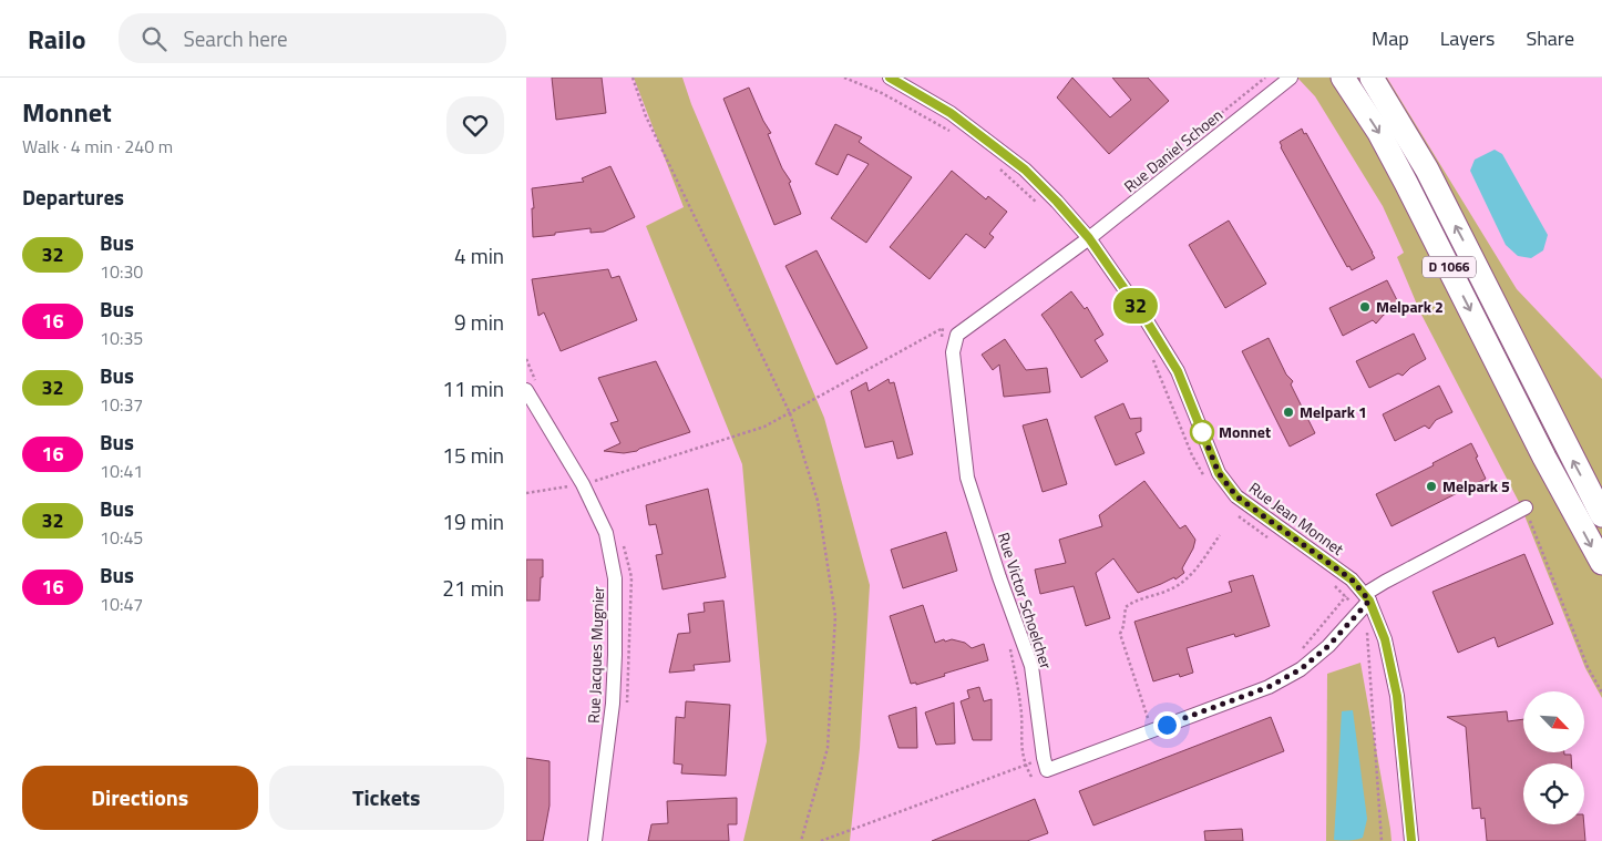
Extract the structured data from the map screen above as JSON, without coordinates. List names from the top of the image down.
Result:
{
  "streets": {
    "highway": ["D 1066"],
    "street": [
      "Rue Daniel Schoen",
      "Rue Jean Monnet",
      "Rue Victor Schoelcher",
      "Rue Jacques Mugnier"
    ]
  },
  "crossings": [
    ["Rue Daniel Schoen", "Rue Jean Monnet"],
    ["Rue Daniel Schoen", "Rue Victor Schoelcher"],
    ["Rue Jean Monnet", "Rue Victor Schoelcher"]
  ],
  "places": [
    "Melpark 2",
    "Melpark 1",
    "Monnet",
    "Melpark 5"
  ],
  "lines": ["bus line 32"],
  "north": "bottom right",
  "page": {
    "header": "Railo",
    "search": "Search here",
    "nav": ["Map", "Layers", "Share"],
    "heading": [
      ["Monnet", "Walk · 4 min · 240 m"],
      "Departures"
    ],
    "on_map": "32",
    "list": [
      {
        "mark": "32",
        "name": "Bus",
        "note": "10:30",
        "value": "4 min"
      },
      {
        "mark": "16",
        "name": "Bus",
        "note": "10:35",
        "value": "9 min"
      },
      {
        "mark": "32",
        "name": "Bus",
        "note": "10:37",
        "value": "11 min"
      },
      {
        "mark": "16",
        "name": "Bus",
        "note": "10:41",
        "value": "15 min"
      },
      {
        "mark": "32",
        "name": "Bus",
        "note": "10:45",
        "value": "19 min"
      },
      {
        "mark": "16",
        "name": "Bus",
        "note": "10:47",
        "value": "21 min"
      }
    ],
    "buttons": ["Directions", "Tickets"]
  }
}
